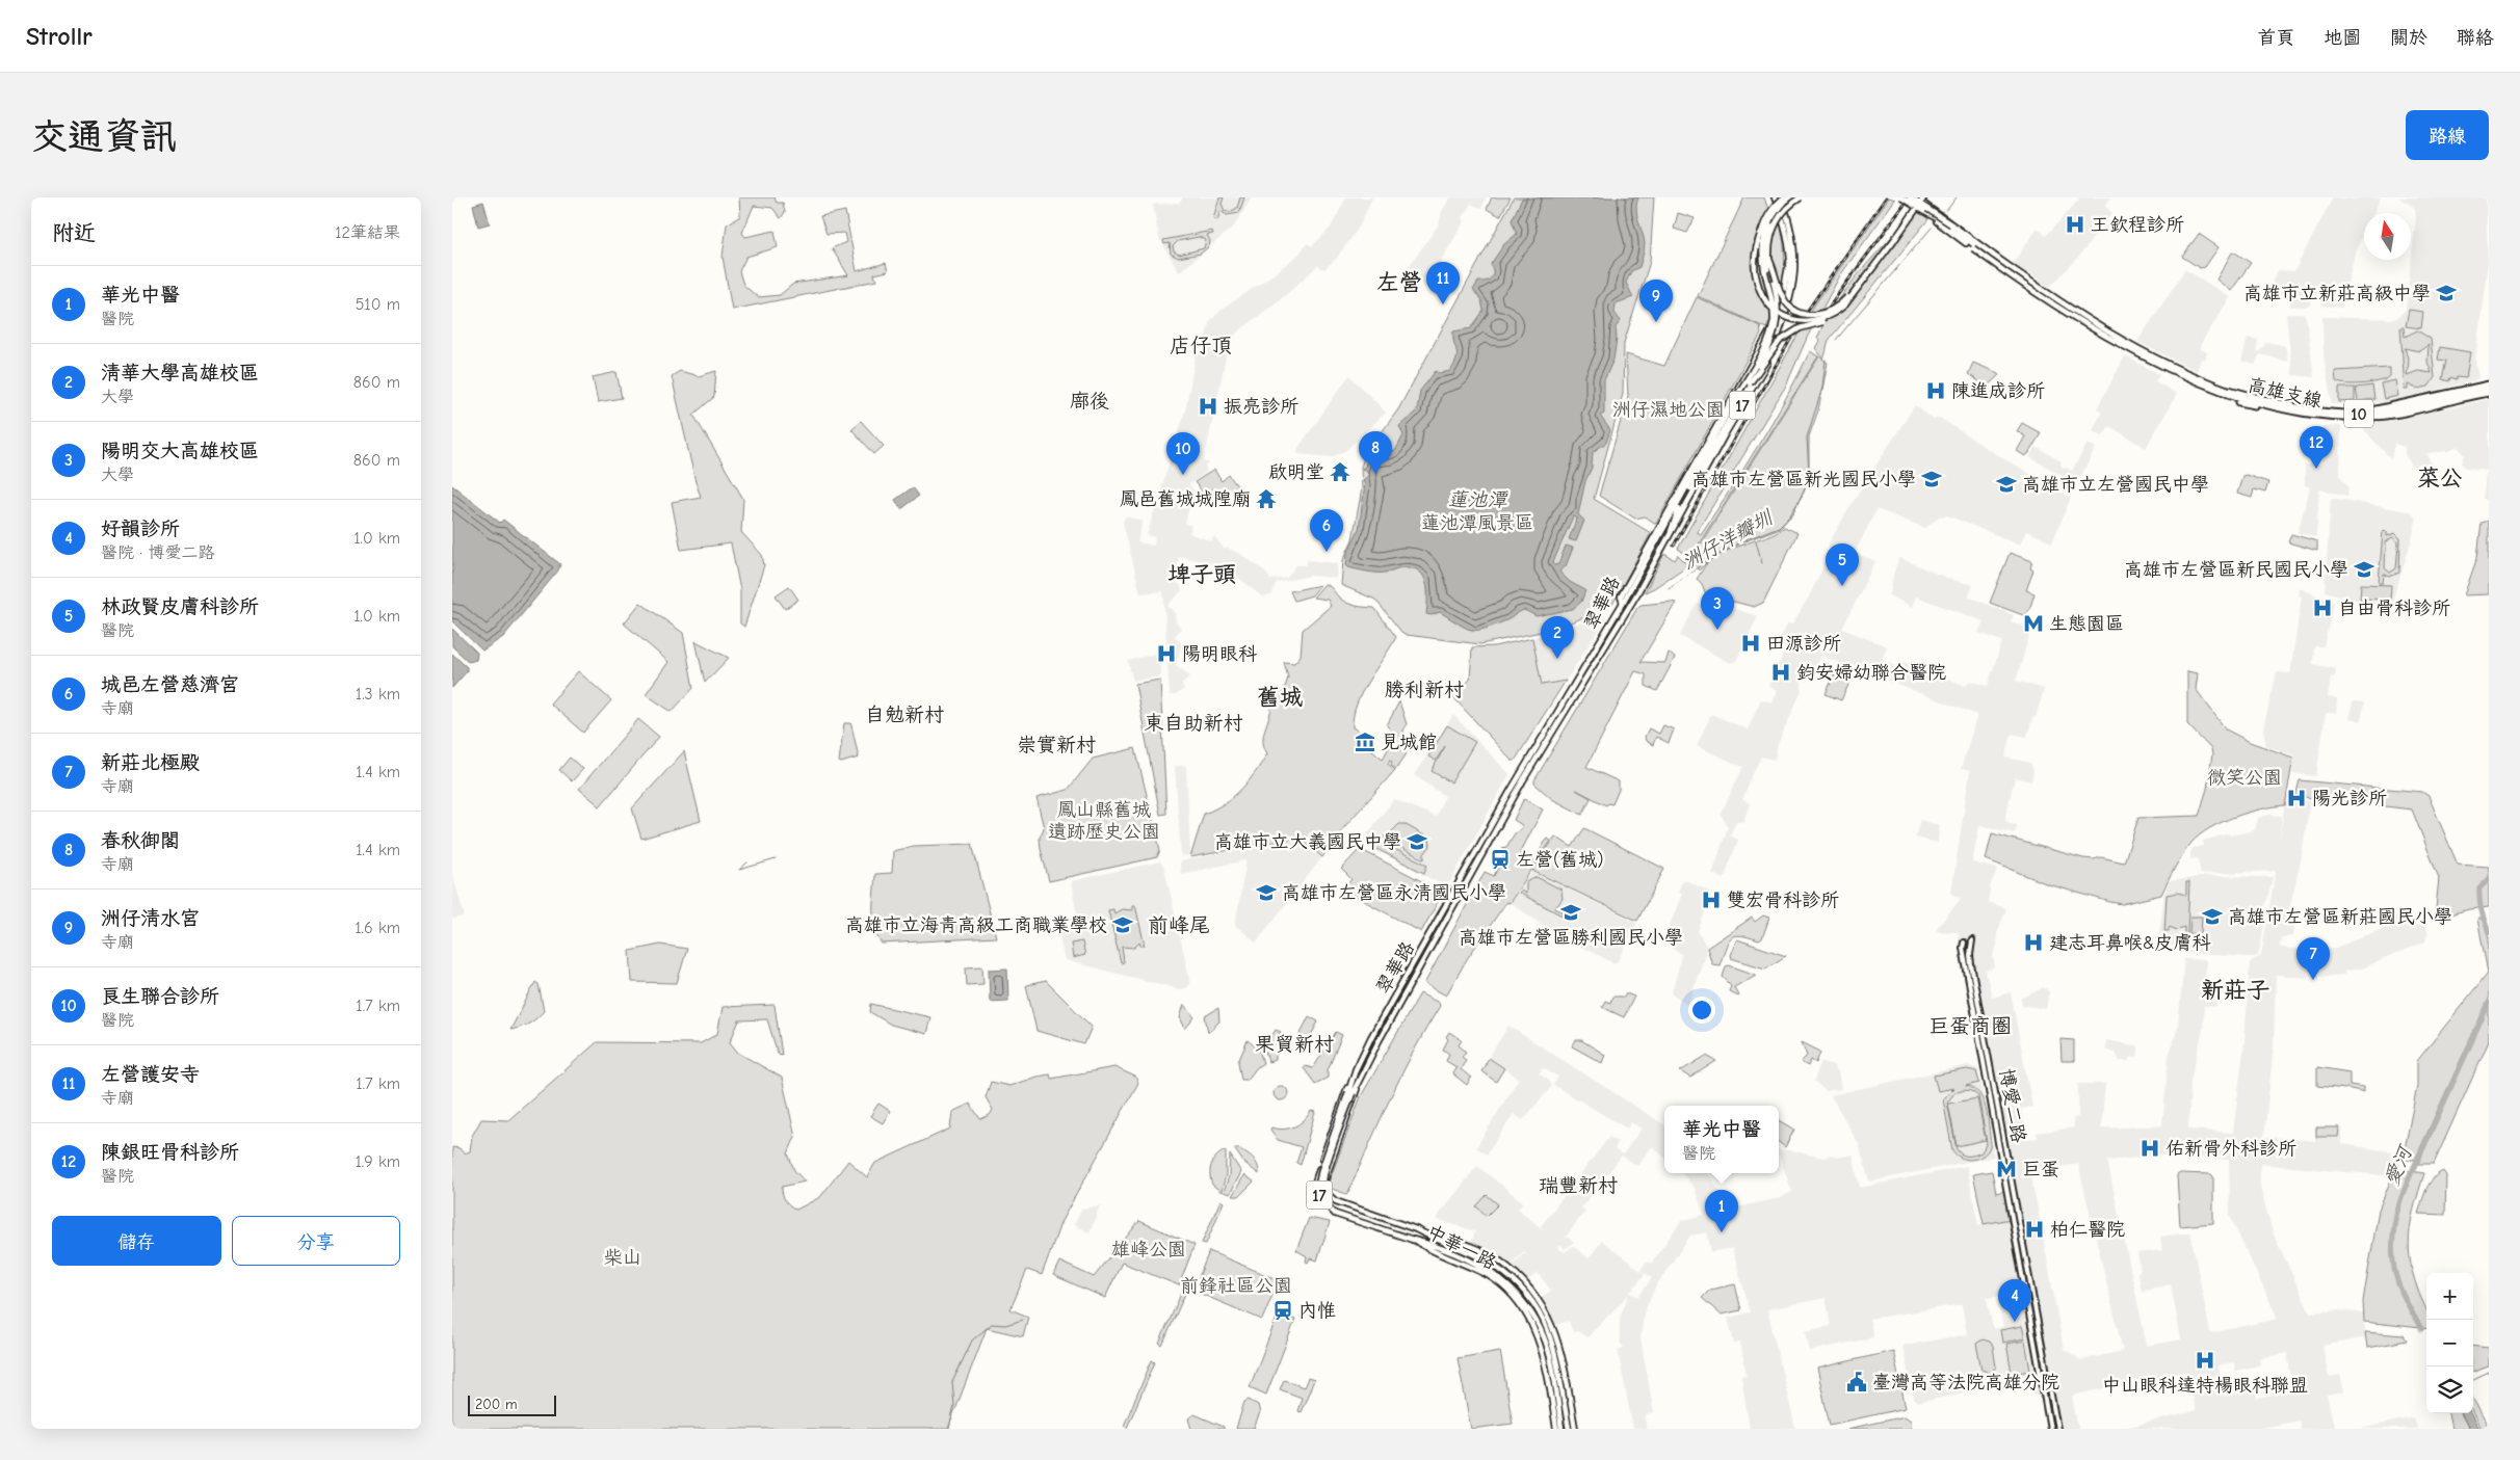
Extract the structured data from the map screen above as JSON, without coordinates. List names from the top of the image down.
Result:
{
  "streets": {
    "highway": ["高雄支線", "10"],
    "main road": [
      "17",
      "翠華路",
      "博愛二路",
      "中華一路"
    ]
  },
  "crossings": [
    ["17", "翠華路"],
    ["17", "中華一路"],
    ["翠華路", "中華一路"]
  ],
  "districts": [
    "左營",
    "店仔頂",
    "廍後",
    "菜公",
    "埤子頭",
    "勝利新村",
    "舊城",
    "自勉新村",
    "東自助新村",
    "崇實新村",
    "前峰尾",
    "新莊子",
    "巨蛋商圈",
    "果貿新村",
    "瑞豐新村"
  ],
  "water": ["蓮池潭", "洲仔洋瓣圳", "愛河"],
  "parks": [
    "洲仔濕地公園",
    "蓮池潭風景區",
    "微笑公園",
    "鳳山縣舊城 遺跡歷史公園",
    "雄峰公園",
    "柴山",
    "前鋒社區公園"
  ],
  "places": {
    "hospital": [
      "王欽程診所",
      "陳進成診所",
      "振亮診所",
      "自由骨科診所",
      "田源診所",
      "陽明眼科",
      "鈞安婦幼聯合醫院",
      "陽光診所",
      "雙宏骨科診所",
      "建志耳鼻喉&皮膚科",
      "佑新骨外科診所",
      "柏仁醫院",
      "中山眼科達特楊眼科聯盟"
    ],
    "school or university": [
      "高雄市立新莊高級中學",
      "高雄市左營區新光國民小學",
      "高雄市立左營國民中學",
      "高雄市左營區新民國民小學",
      "高雄市立大義國民中學",
      "高雄市左營區永清國民小學",
      "高雄市左營區勝利國民小學",
      "高雄市左營區新莊國民小學",
      "高雄市立海青高級工商職業學校"
    ],
    "temple": ["啟明堂", "鳳邑舊城城隍廟"],
    "metro station": ["生態園區", "巨蛋"],
    "museum": ["見城館"],
    "station": ["左營(舊城)", "內惟"],
    "public building": ["臺灣高等法院高雄分院"]
  },
  "scale_bar": "200 m",
  "north": "top",
  "page": {
    "header": "Strollr",
    "nav": [
      "首頁",
      "地圖",
      "關於",
      "聯絡"
    ],
    "buttons": [
      "路線",
      ["儲存", "分享"]
    ],
    "title": "交通資訊",
    "heading": ["附近", "12筆結果"],
    "pins": [
      "11",
      "9",
      "12",
      "8",
      "10",
      "6",
      "5",
      "3",
      "2",
      "7",
      "1",
      "4"
    ],
    "list": [
      {
        "mark": "1",
        "name": "華光中醫",
        "note": "醫院",
        "value": "510 m"
      },
      {
        "mark": "2",
        "name": "清華大學高雄校區",
        "note": "大學",
        "value": "860 m"
      },
      {
        "mark": "3",
        "name": "陽明交大高雄校區",
        "note": "大學",
        "value": "860 m"
      },
      {
        "mark": "4",
        "name": "好韻診所",
        "note": "醫院 · 博愛二路",
        "value": "1.0 km"
      },
      {
        "mark": "5",
        "name": "林政賢皮膚科診所",
        "note": "醫院",
        "value": "1.0 km"
      },
      {
        "mark": "6",
        "name": "城邑左營慈濟宮",
        "note": "寺廟",
        "value": "1.3 km"
      },
      {
        "mark": "7",
        "name": "新莊北極殿",
        "note": "寺廟",
        "value": "1.4 km"
      },
      {
        "mark": "8",
        "name": "春秋御閣",
        "note": "寺廟",
        "value": "1.4 km"
      },
      {
        "mark": "9",
        "name": "洲仔清水宮",
        "note": "寺廟",
        "value": "1.6 km"
      },
      {
        "mark": "10",
        "name": "良生聯合診所",
        "note": "醫院",
        "value": "1.7 km"
      },
      {
        "mark": "11",
        "name": "左營護安寺",
        "note": "寺廟",
        "value": "1.7 km"
      },
      {
        "mark": "12",
        "name": "陳銀旺骨科診所",
        "note": "醫院",
        "value": "1.9 km"
      }
    ],
    "popup": ["華光中醫", "醫院"],
    "map_buttons": ["+", "−"],
    "scale": "200 m"
  }
}
